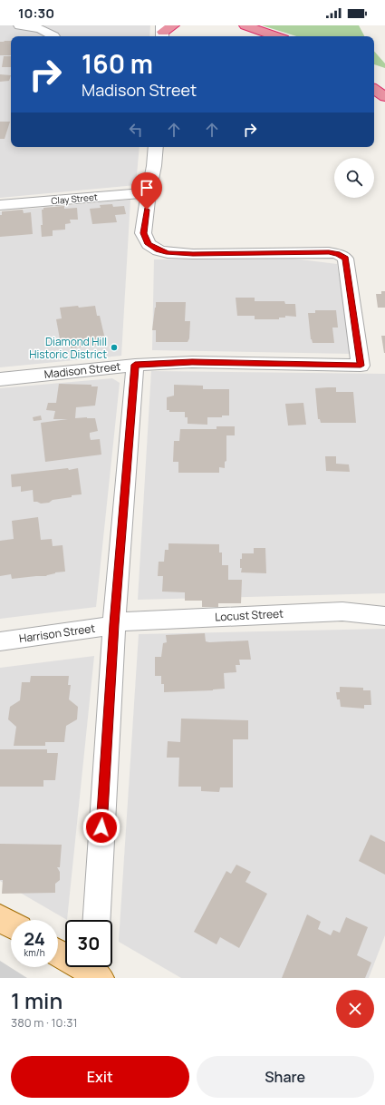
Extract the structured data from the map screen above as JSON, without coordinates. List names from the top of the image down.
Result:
{
  "streets": {
    "street": [
      "Clay Street",
      "Madison Street",
      "Locust Street",
      "Harrison Street"
    ]
  },
  "crossings": [
    ["Clay Street", "Madison Street"],
    ["Locust Street", "Harrison Street"]
  ],
  "places": ["Diamond Hill Historic District"],
  "page": {
    "status": "10:30",
    "turn": ["160 m", "Madison Street"],
    "speed": "24 km/h",
    "limit": "30",
    "heading": ["1 min", "380 m · 10:31"],
    "buttons": ["Exit", "Share"]
  }
}
